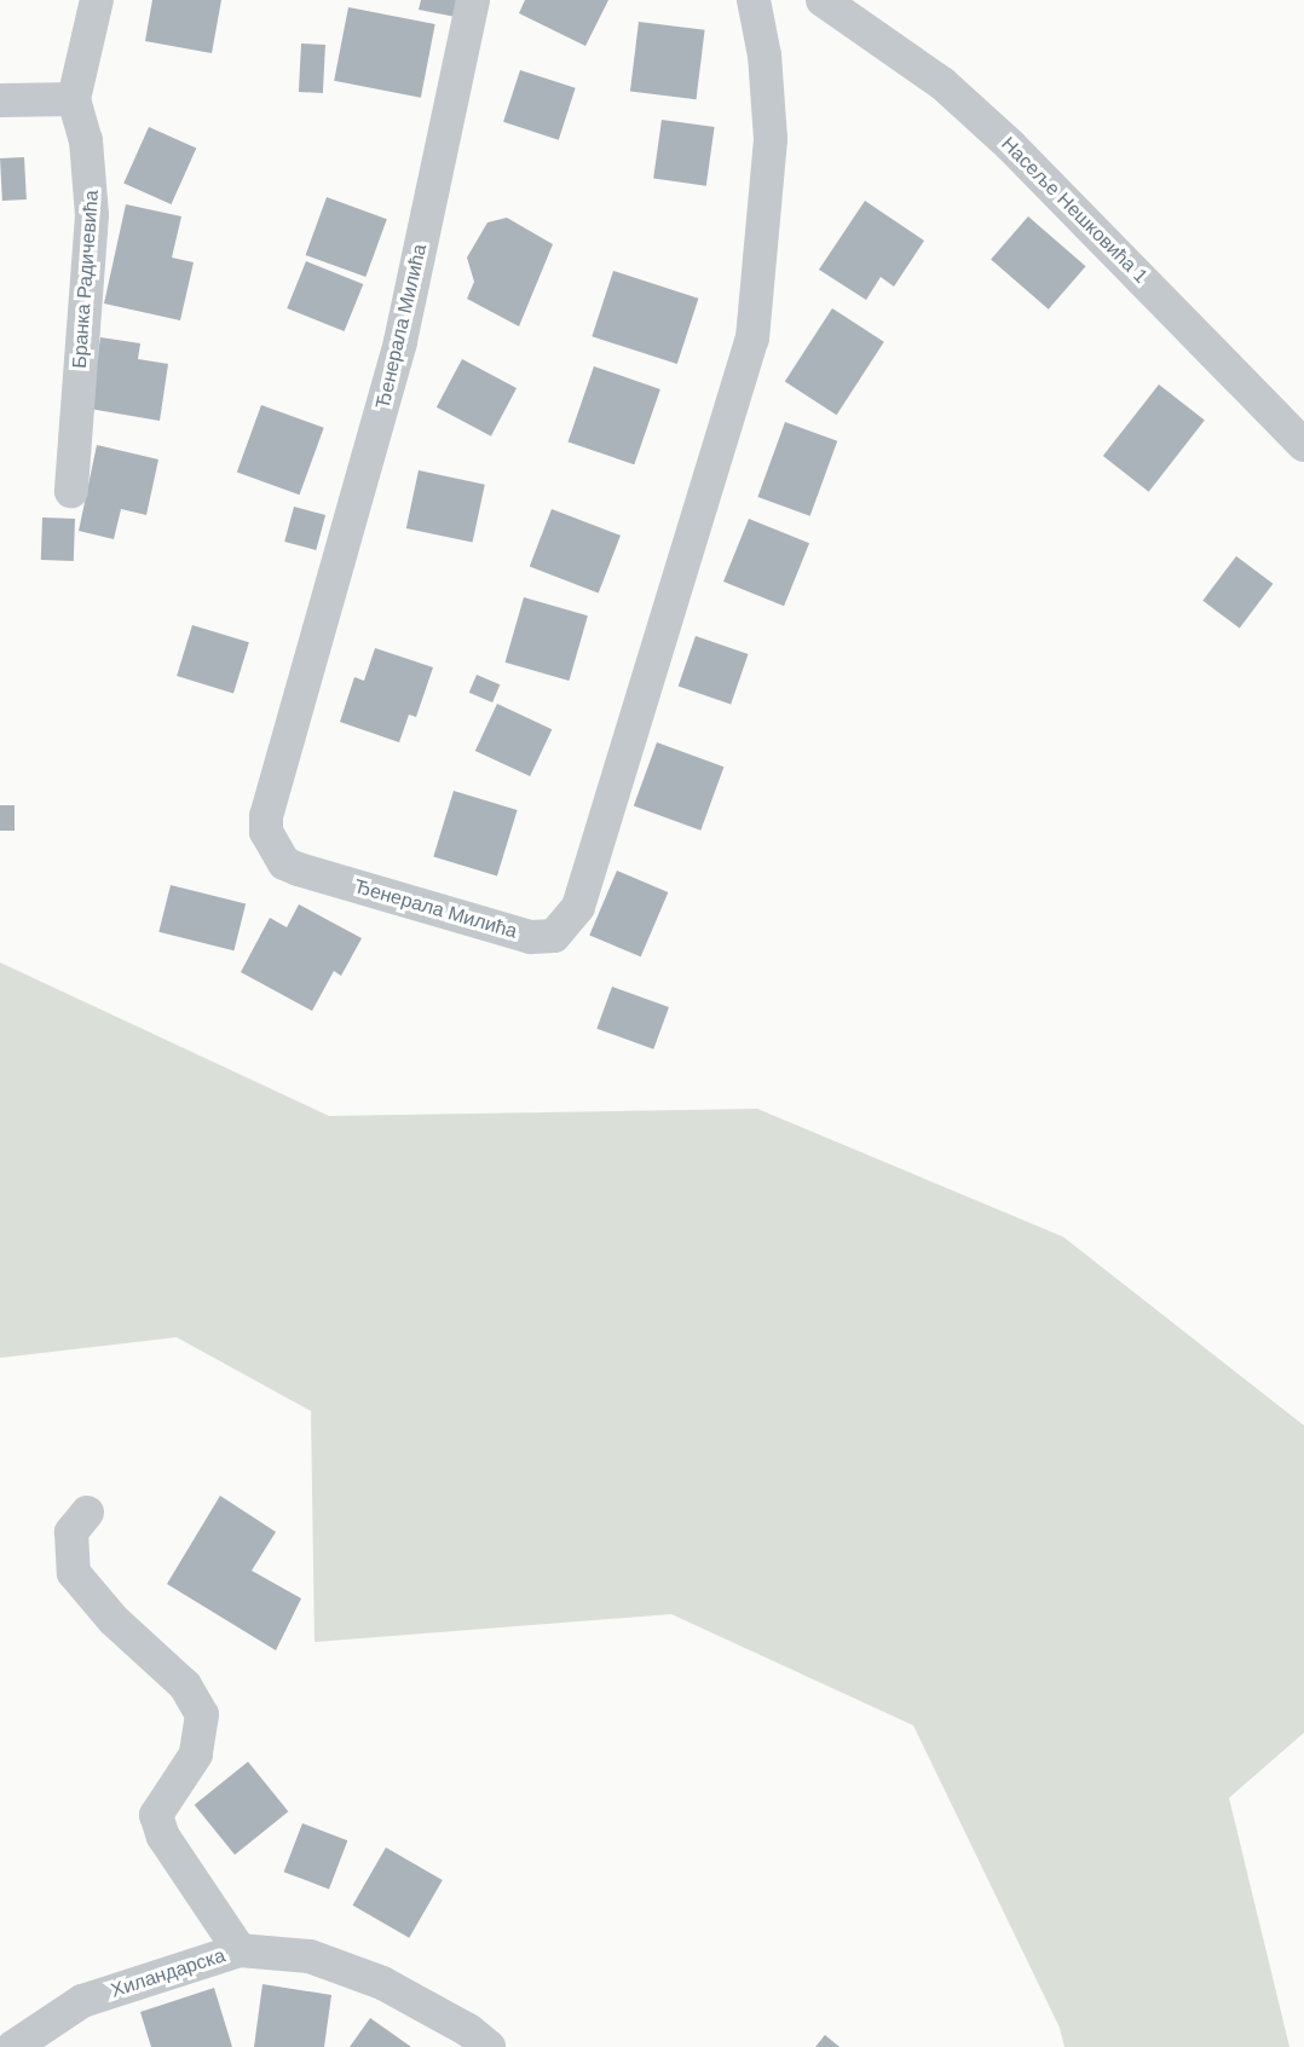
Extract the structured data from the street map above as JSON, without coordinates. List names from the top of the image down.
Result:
{
  "streets": {
    "street": [
      "Насеље Нешковића 1",
      "Бранка Радичевића",
      "Ђенерала Милића",
      "Хиландарска"
    ]
  }
}
